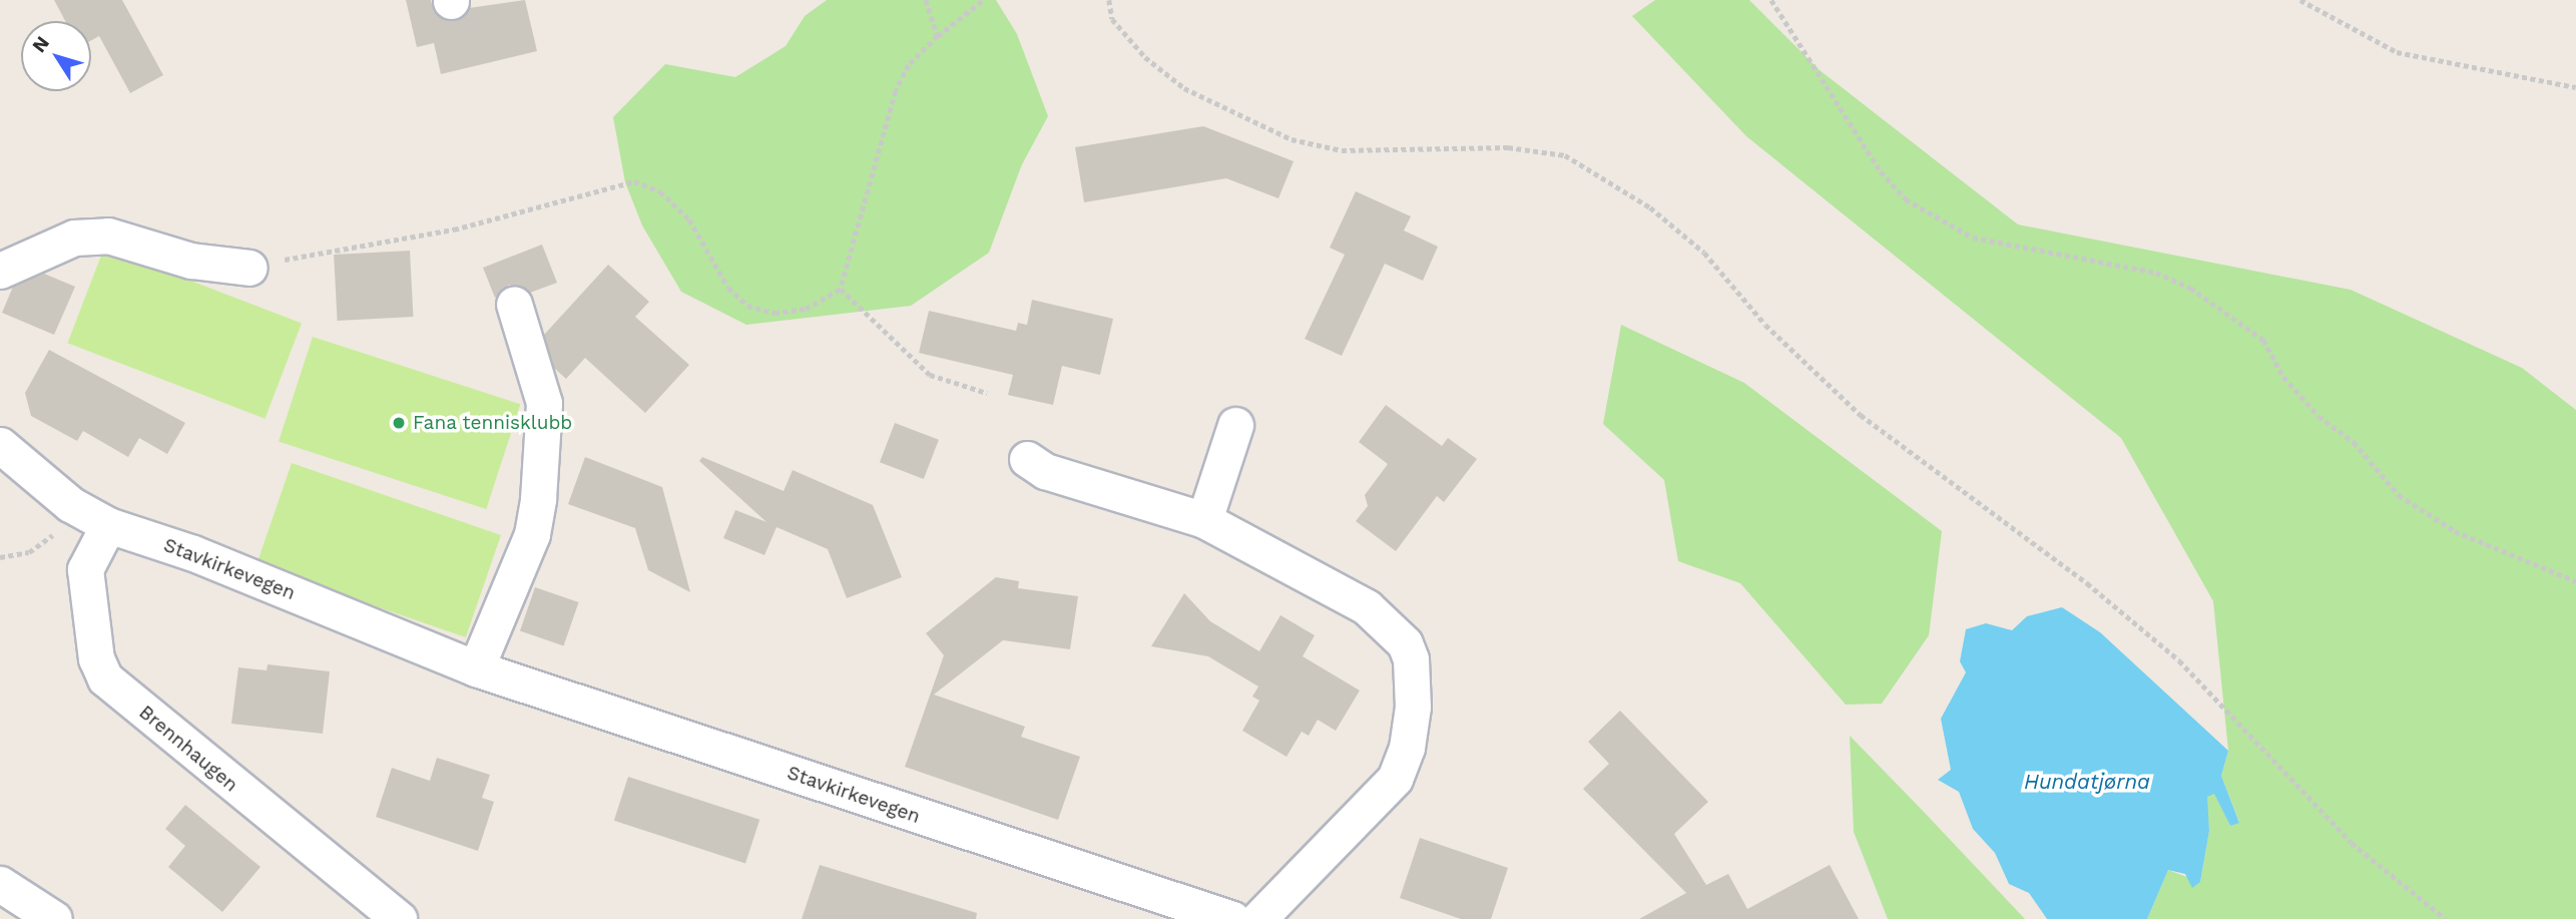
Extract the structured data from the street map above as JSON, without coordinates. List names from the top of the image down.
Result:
{
  "streets": {
    "street": ["Stavkirkevegen", "Brennhaugen"]
  },
  "crossings": [
    ["Stavkirkevegen", "Brennhaugen"]
  ],
  "water": ["Hundatjørna"],
  "places": ["Fana tennisklubb"],
  "north": "top left"
}
